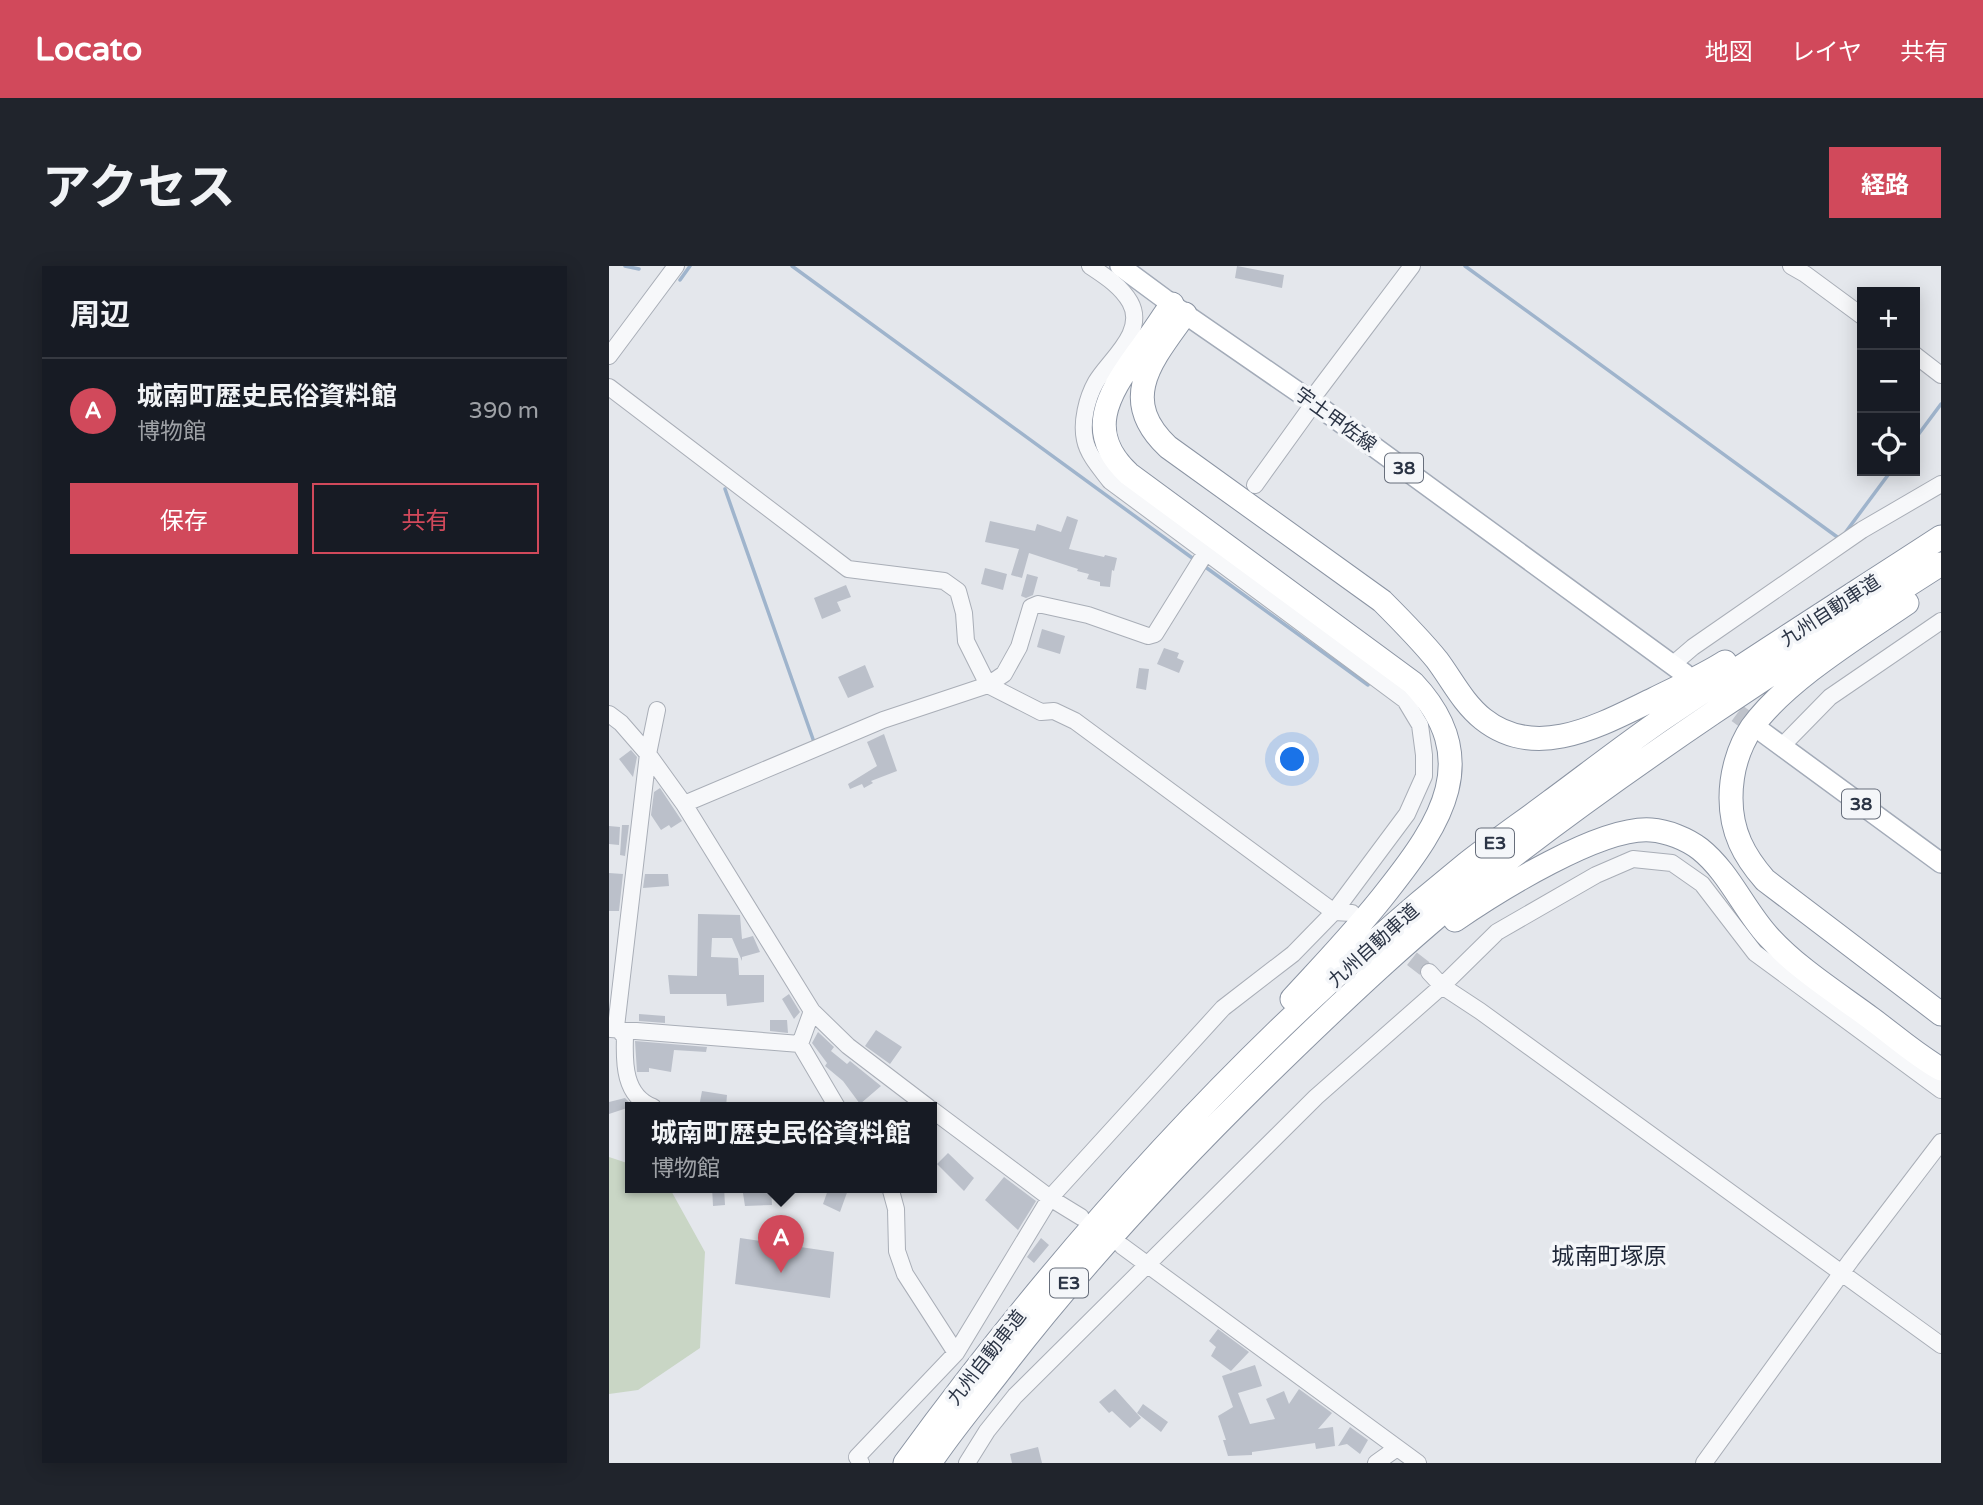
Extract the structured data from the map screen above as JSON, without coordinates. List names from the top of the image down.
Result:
{
  "streets": {
    "highway": ["九州自動車道", "E3"],
    "main road": ["宇土甲佐線", "38"]
  },
  "districts": ["城南町塚原"],
  "page": {
    "header": "Locato",
    "nav": ["地図", "レイヤ", "共有"],
    "title": "アクセス",
    "buttons": [
      "経路",
      ["保存", "共有"]
    ],
    "heading": "周辺",
    "map_buttons": ["+", "−"],
    "list": [
      {
        "mark": "A",
        "name": "城南町歴史民俗資料館",
        "note": "博物館",
        "value": "390 m"
      }
    ],
    "popup": ["城南町歴史民俗資料館", "博物館"],
    "pins": "A"
  }
}
